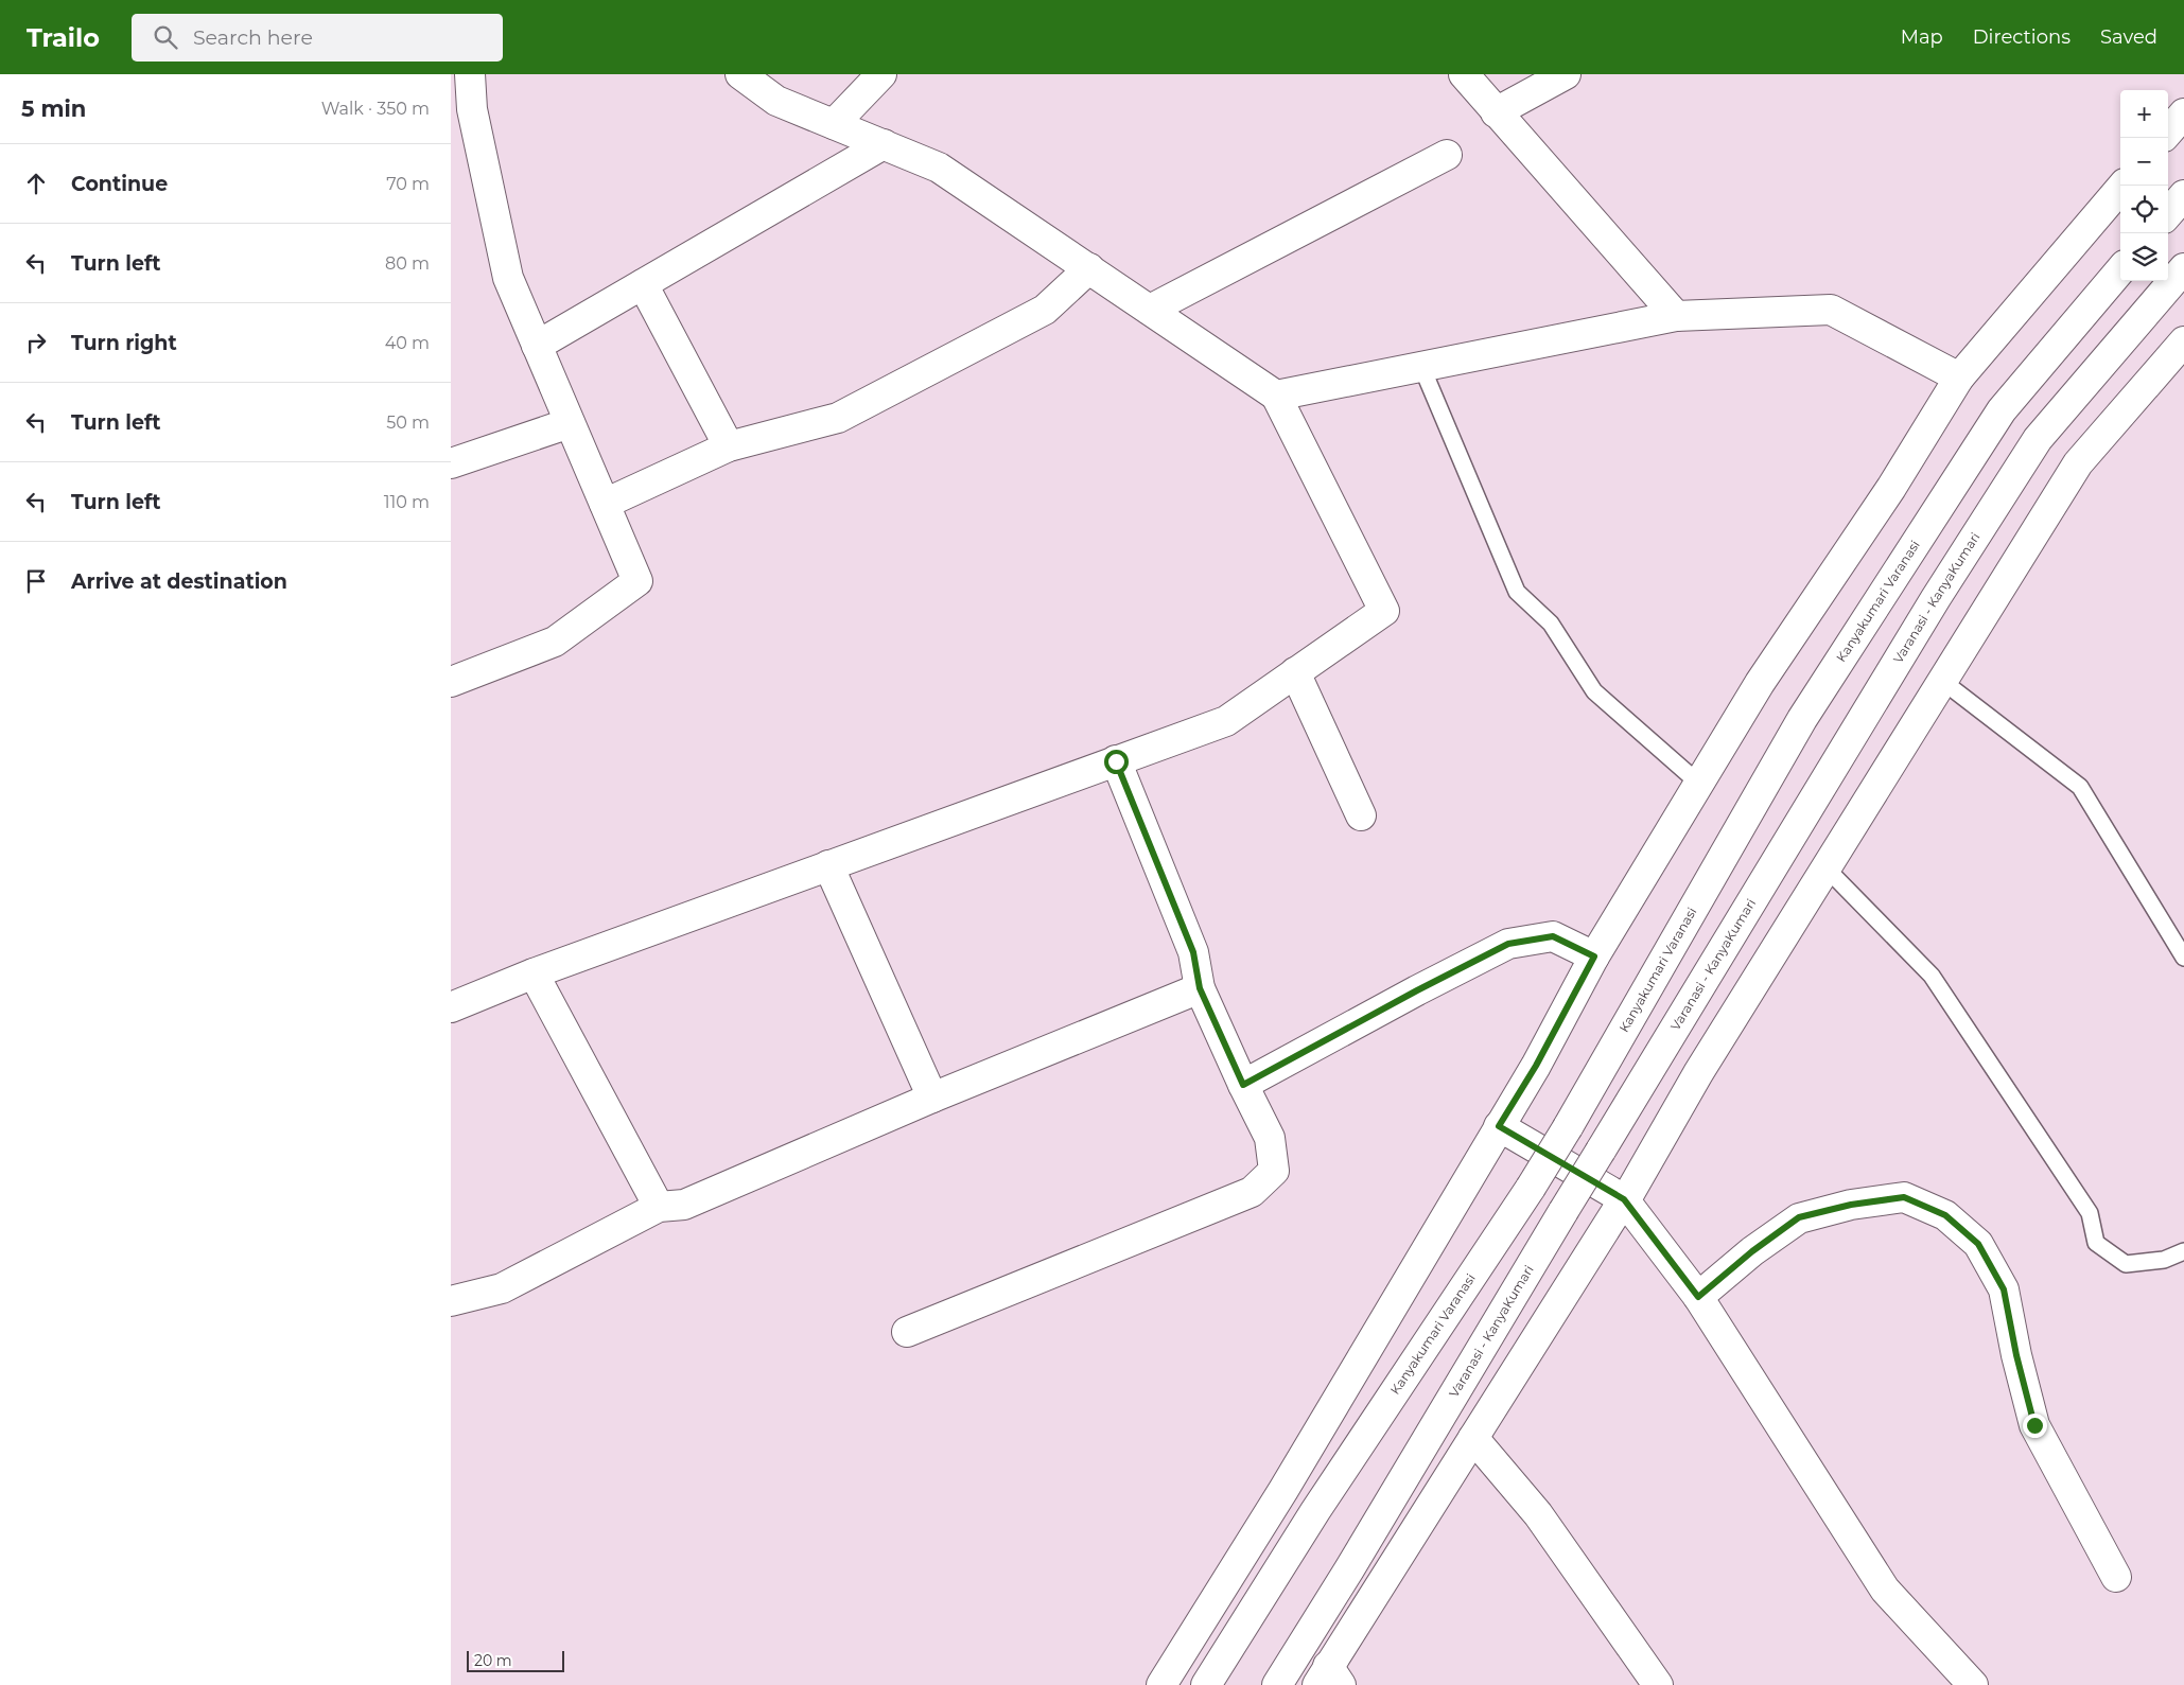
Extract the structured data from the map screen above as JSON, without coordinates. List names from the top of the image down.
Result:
{
  "streets": {
    "main road": ["Varanasi - KanyaKumari", "Kanyakumari Varanasi"]
  },
  "scale_bar": "20 m",
  "page": {
    "header": "Trailo",
    "search": "Search here",
    "nav": ["Map", "Directions", "Saved"],
    "heading": ["5 min", "Walk · 350 m"],
    "map_buttons": ["+", "−"],
    "list": [
      ["Continue", "70 m"],
      ["Turn left", "80 m"],
      ["Turn right", "40 m"],
      ["Turn left", "50 m"],
      ["Turn left", "110 m"],
      "Arrive at destination"
    ],
    "scale": "20 m"
  }
}
